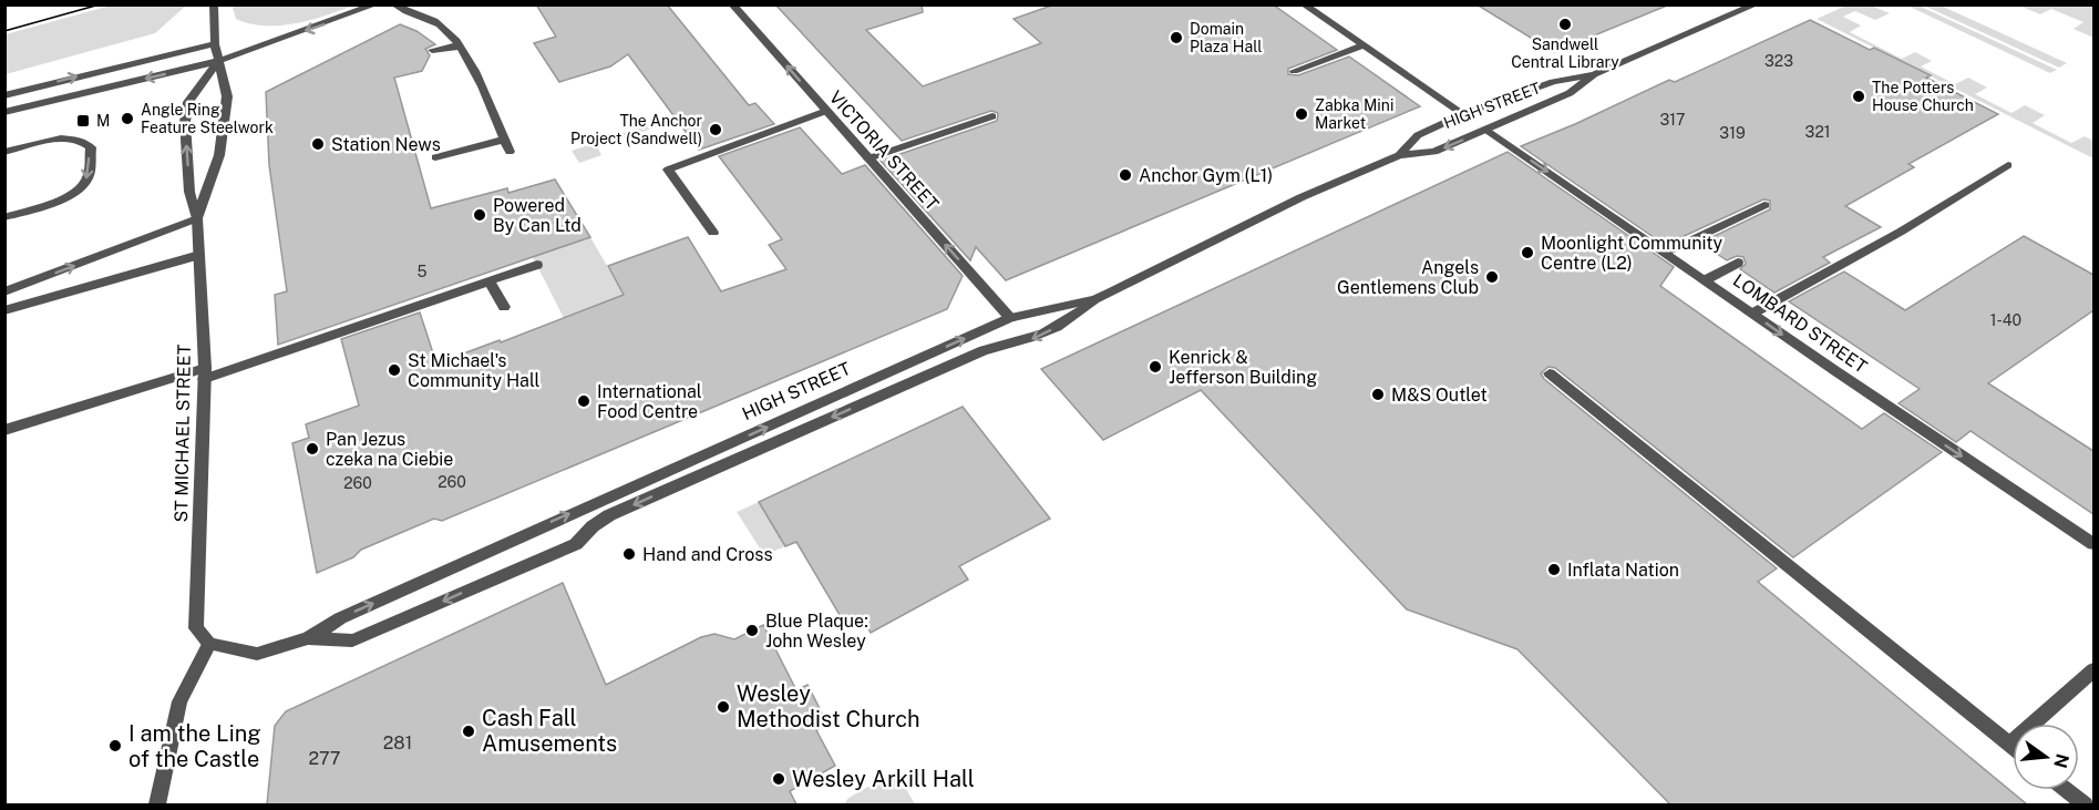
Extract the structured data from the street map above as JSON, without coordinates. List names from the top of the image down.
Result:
{
  "streets": {
    "street": [
      "HIGH STREET",
      "VICTORIA STREET",
      "LOMBARD STREET",
      "ST MICHAEL STREET"
    ]
  },
  "crossings": [
    ["HIGH STREET", "VICTORIA STREET"],
    ["HIGH STREET", "LOMBARD STREET"],
    ["HIGH STREET", "ST MICHAEL STREET"]
  ],
  "one_way": ["VICTORIA STREET", "LOMBARD STREET"],
  "places": {
    "other": [
      "Sandwell Central Library",
      "Domain Plaza Hall",
      "The Potters House Church",
      "Zabka Mini Market",
      "Angle Ring Feature Steelwork",
      "The Anchor Project (Sandwell)",
      "Station News",
      "Anchor Gym (L1)",
      "Powered By Can Ltd",
      "Moonlight Community Centre (L2)",
      "Angels Gentlemens Club",
      "Kenrick & Jefferson Building",
      "St Michael's Community Hall",
      "M&S Outlet",
      "International Food Centre",
      "Pan Jezus czeka na Ciebie",
      "Hand and Cross",
      "Inflata Nation",
      "Blue Plaque: John Wesley",
      "Wesley Methodist Church",
      "Cash Fall Amusements",
      "I am the Ling of the Castle",
      "Wesley Arkill Hall"
    ],
    "transit": ["M"]
  },
  "house_numbers": [
    "323",
    "317",
    "321",
    "319",
    "5",
    "1-40",
    "260",
    "260",
    "281",
    "277"
  ],
  "north": "right"
}
